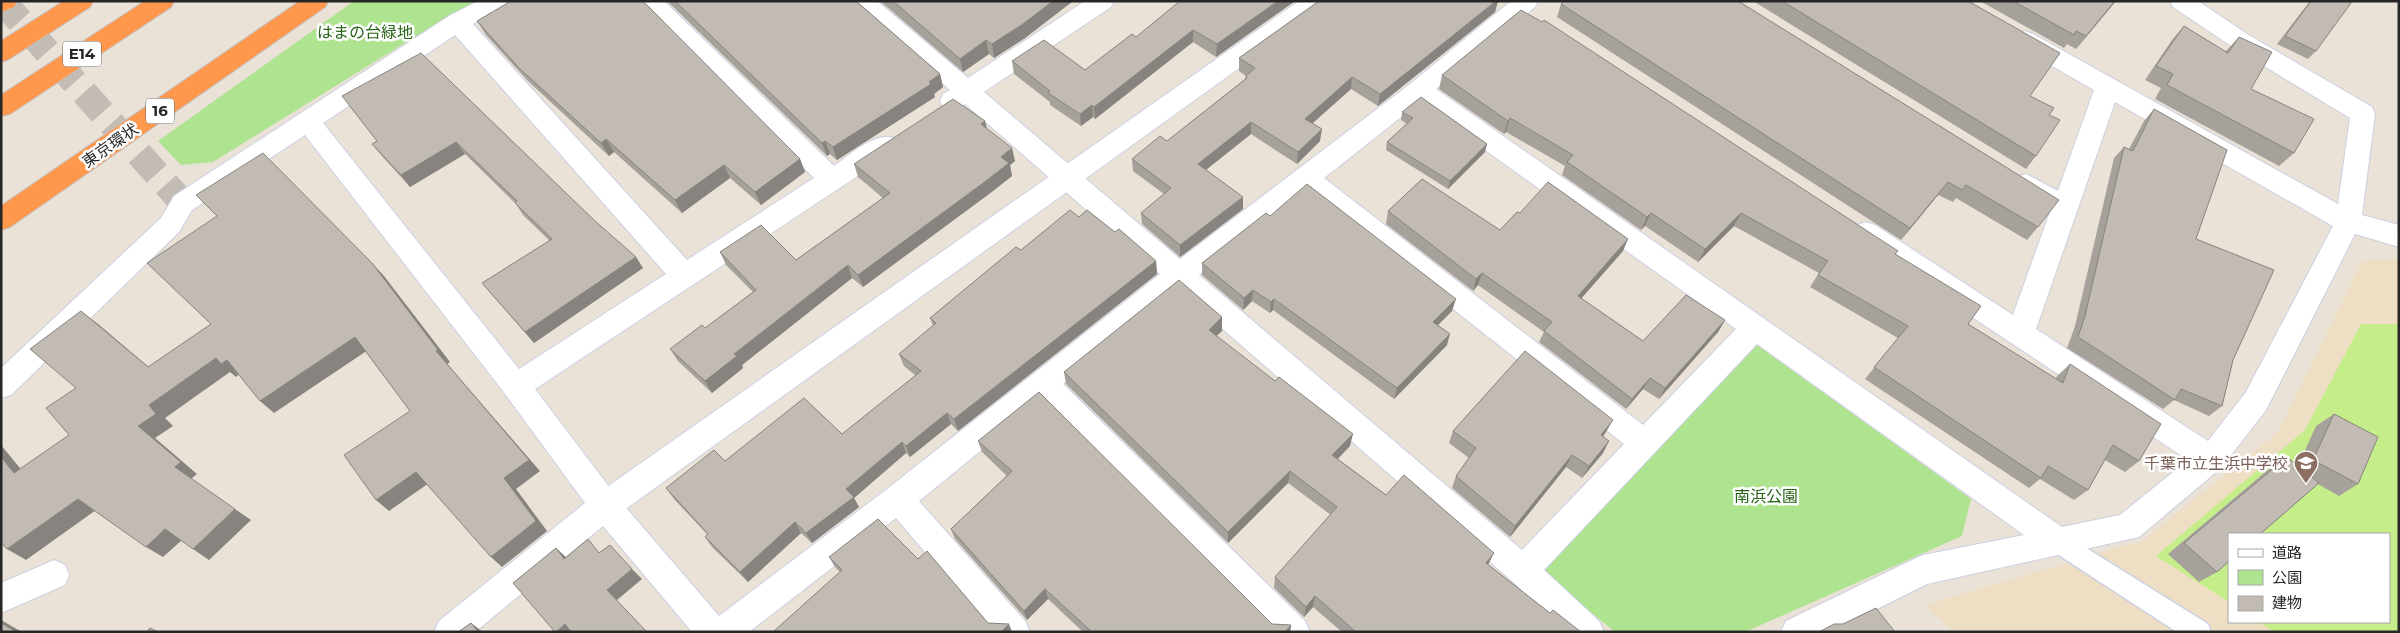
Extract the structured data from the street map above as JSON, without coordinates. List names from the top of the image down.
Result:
{
  "streets": {
    "highway": ["E14", "16", "東京環状"]
  },
  "parks": ["はまの台緑地", "南浜公園"],
  "places": {
    "school or university": ["千葉市立生浜中学校"]
  },
  "legend": ["道路", "公園", "建物"]
}
